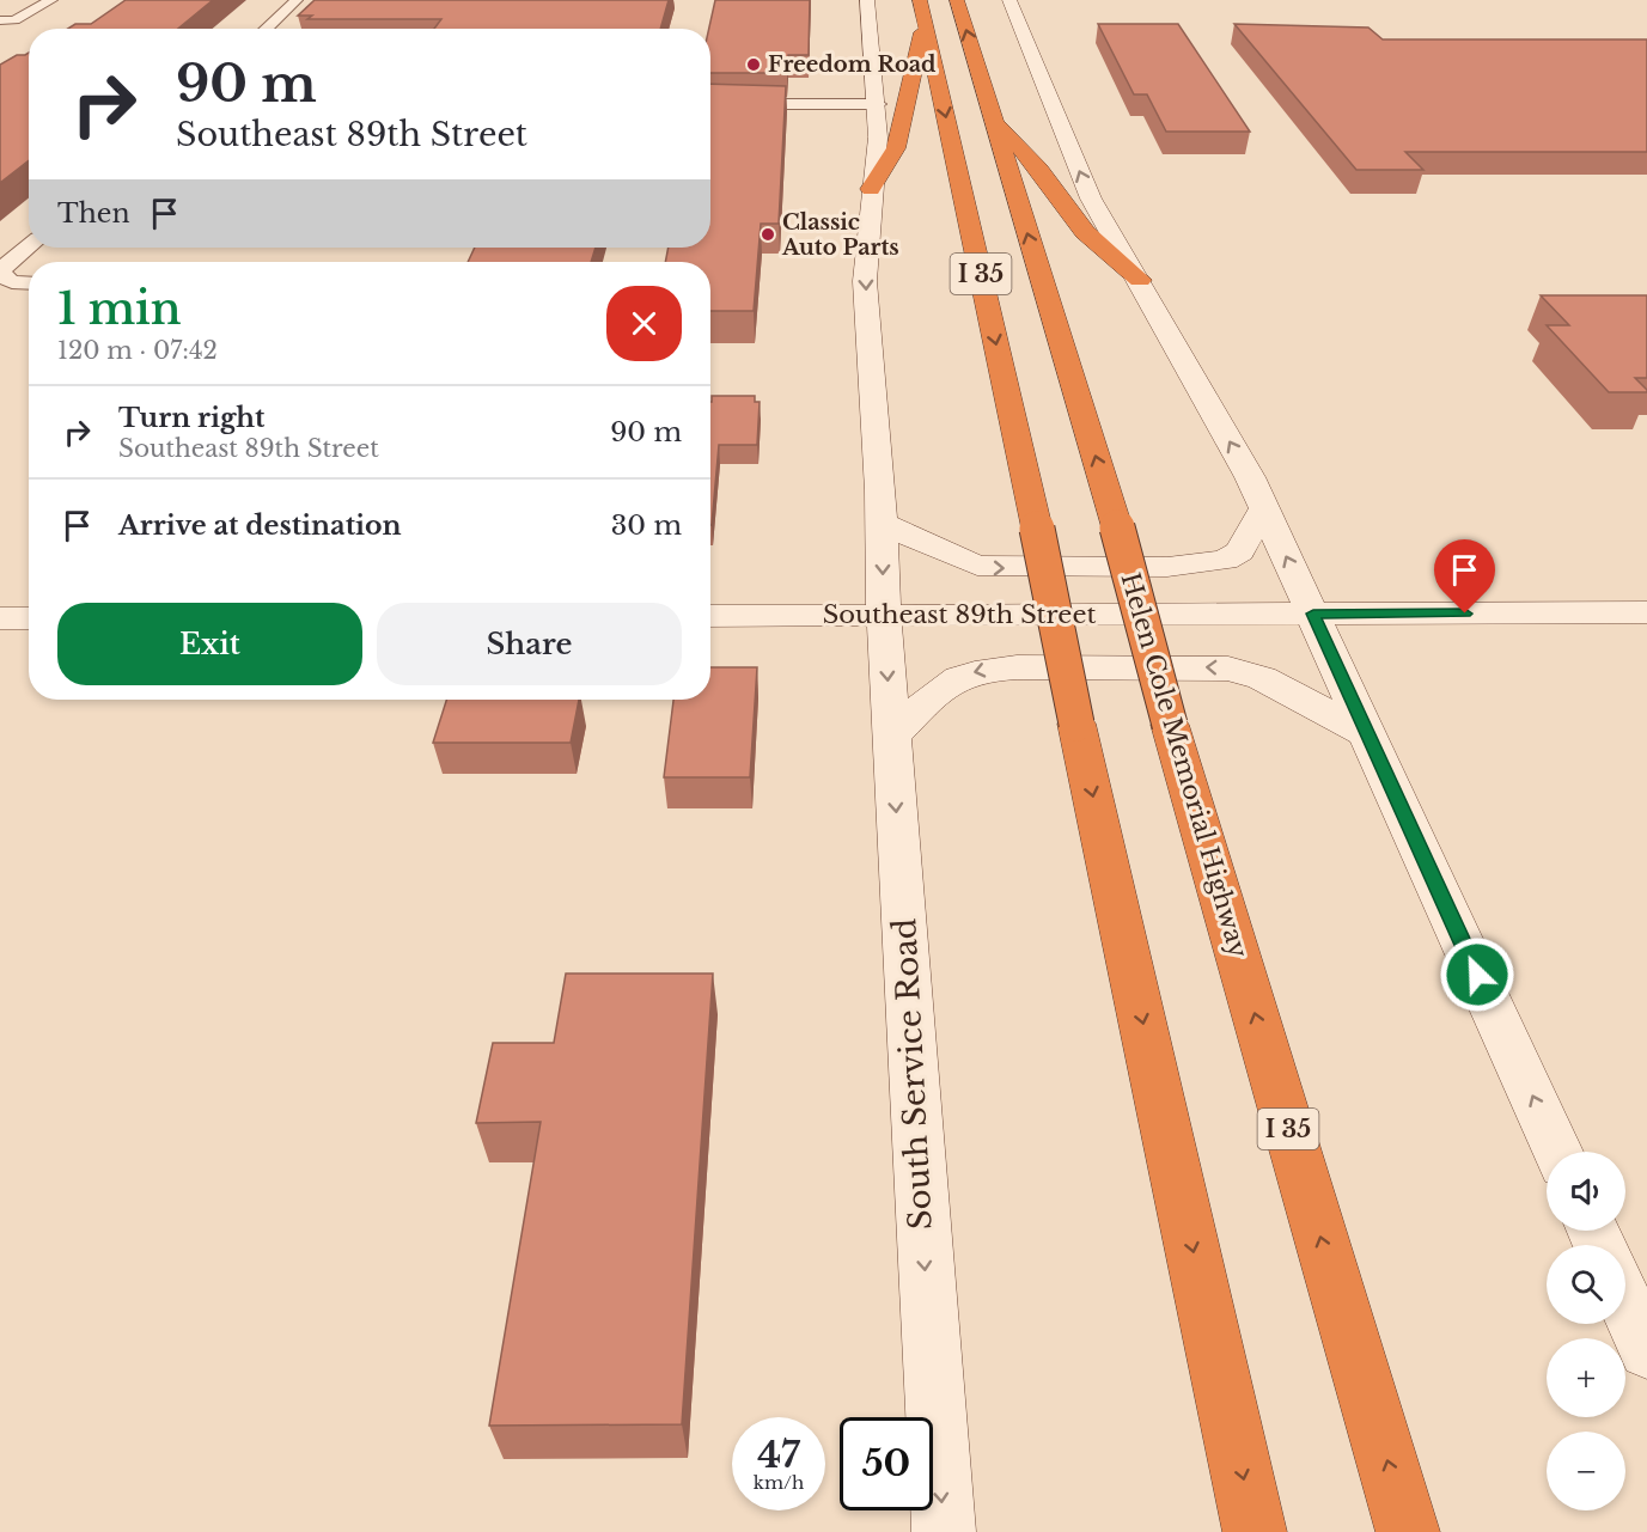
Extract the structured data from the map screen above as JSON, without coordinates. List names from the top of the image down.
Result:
{
  "streets": {
    "highway": ["I 35", "Helen Cole Memorial Highway"],
    "main road": ["Southeast 89th Street", "South Service Road"]
  },
  "crossings": [
    ["Southeast 89th Street", "South Service Road"]
  ],
  "one_way": ["South Service Road"],
  "places": ["Freedom Road", "Classic Auto Parts"],
  "page": {
    "turn": ["90 m", "Southeast 89th Street"],
    "then": "Then",
    "heading": ["1 min", "120 m · 07:42"],
    "list": [
      {
        "name": "Turn right",
        "note": "Southeast 89th Street",
        "value": "90 m"
      },
      {
        "name": "Arrive at destination",
        "value": "30 m"
      }
    ],
    "buttons": ["Exit", "Share"],
    "map_buttons": ["+", "−"],
    "speed": "47 km/h",
    "limit": "50"
  }
}
